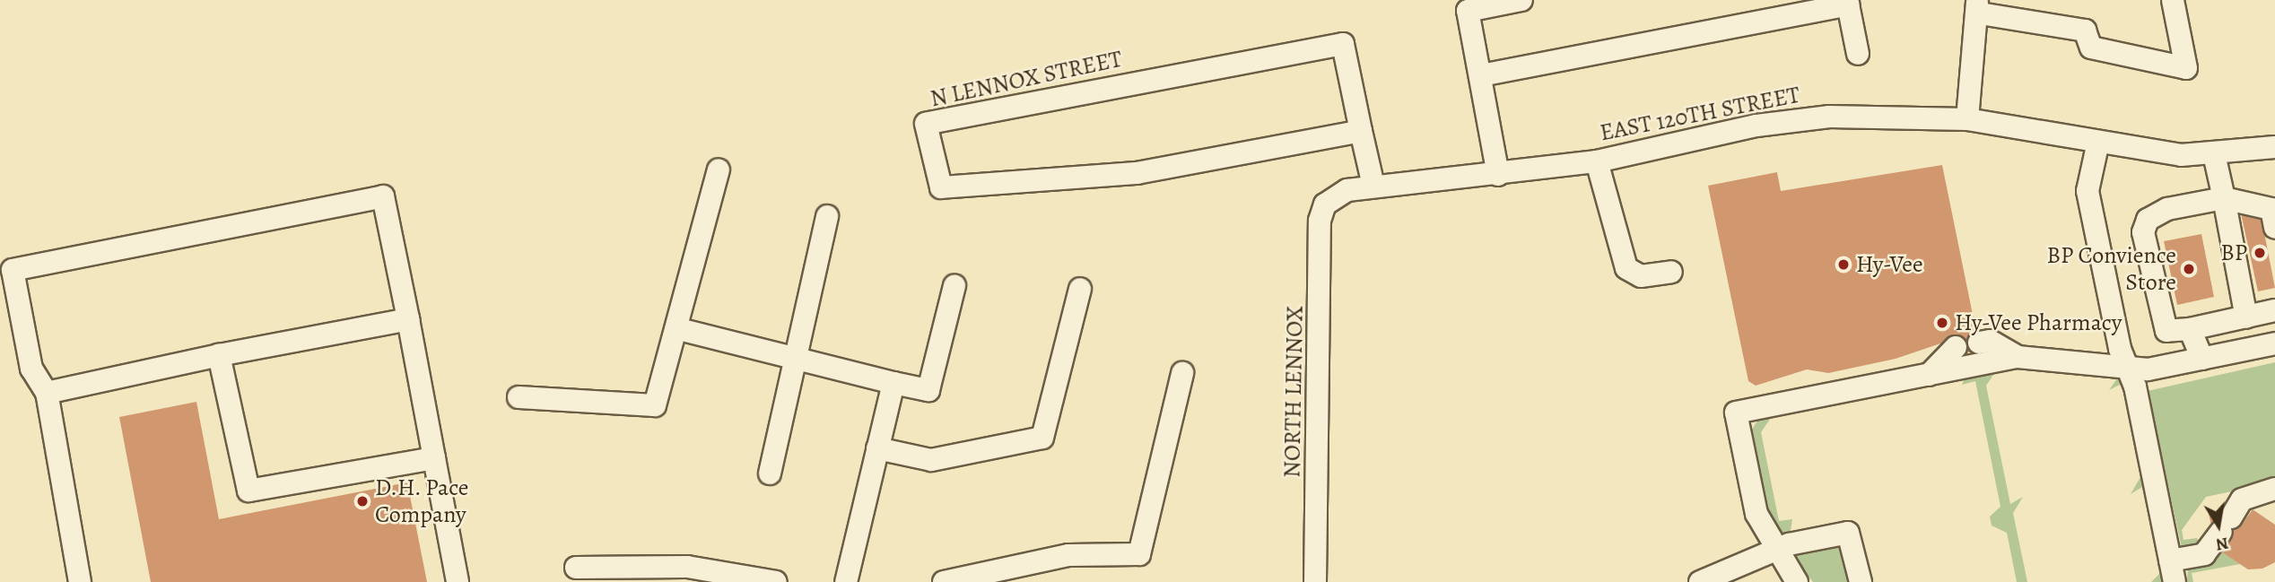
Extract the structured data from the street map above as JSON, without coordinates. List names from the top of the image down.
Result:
{
  "streets": {
    "street": ["N LENNOX STREET", "EAST 120TH STREET", "NORTH LENNOX"]
  },
  "crossings": [
    ["N LENNOX STREET", "EAST 120TH STREET"],
    ["EAST 120TH STREET", "NORTH LENNOX"]
  ],
  "places": [
    "BP",
    "Hy-Vee",
    "BP Convience Store",
    "Hy-Vee Pharmacy",
    "D.H. Pace Company"
  ],
  "north": "bottom"
}
